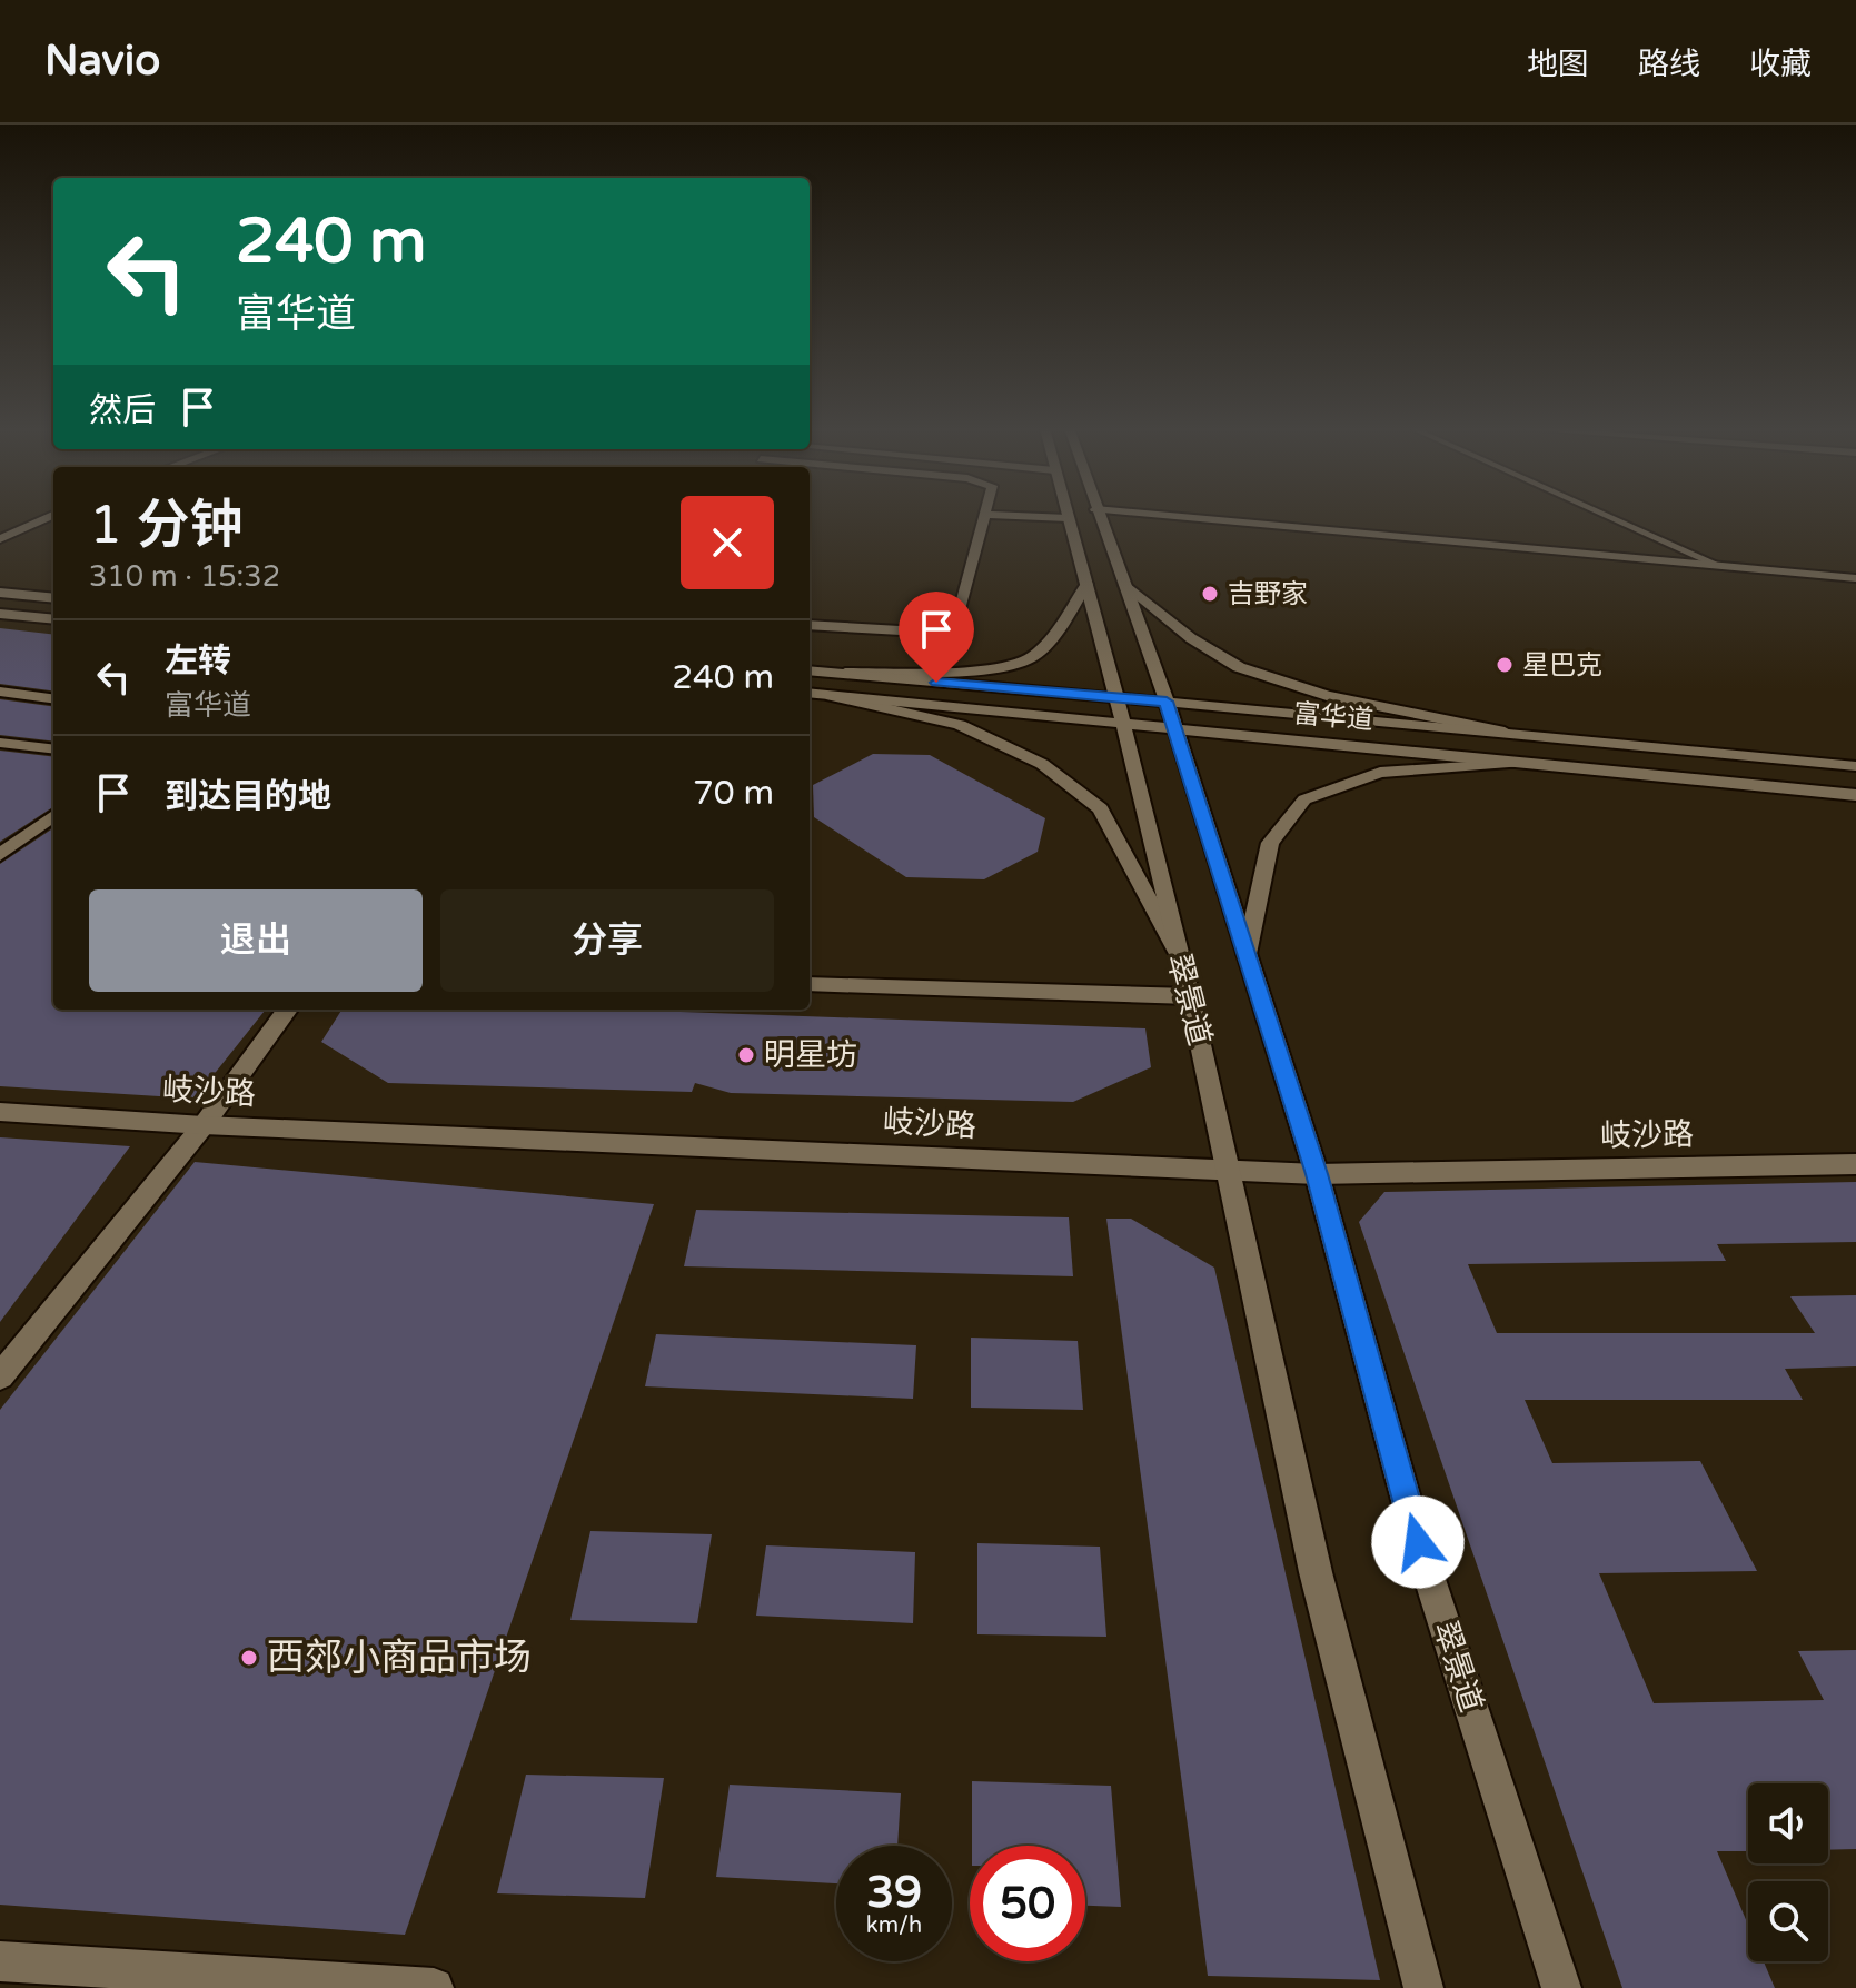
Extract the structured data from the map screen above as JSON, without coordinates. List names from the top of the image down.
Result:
{
  "streets": {
    "street": ["富华道", "翠景道", "岐沙路"]
  },
  "crossings": [
    ["富华道", "翠景道"],
    ["翠景道", "岐沙路"]
  ],
  "places": [
    "吉野家",
    "星巴克",
    "明星坊",
    "西郊小商品市场"
  ],
  "page": {
    "header": "Navio",
    "nav": ["地图", "路线", "收藏"],
    "turn": ["240 m", "富华道"],
    "then": "然后",
    "heading": ["1 分钟", "310 m · 15:32"],
    "list": [
      {
        "name": "左转",
        "note": "富华道",
        "value": "240 m"
      },
      {
        "name": "到达目的地",
        "value": "70 m"
      }
    ],
    "buttons": ["退出", "分享"],
    "speed": "39 km/h",
    "limit": "50"
  }
}
